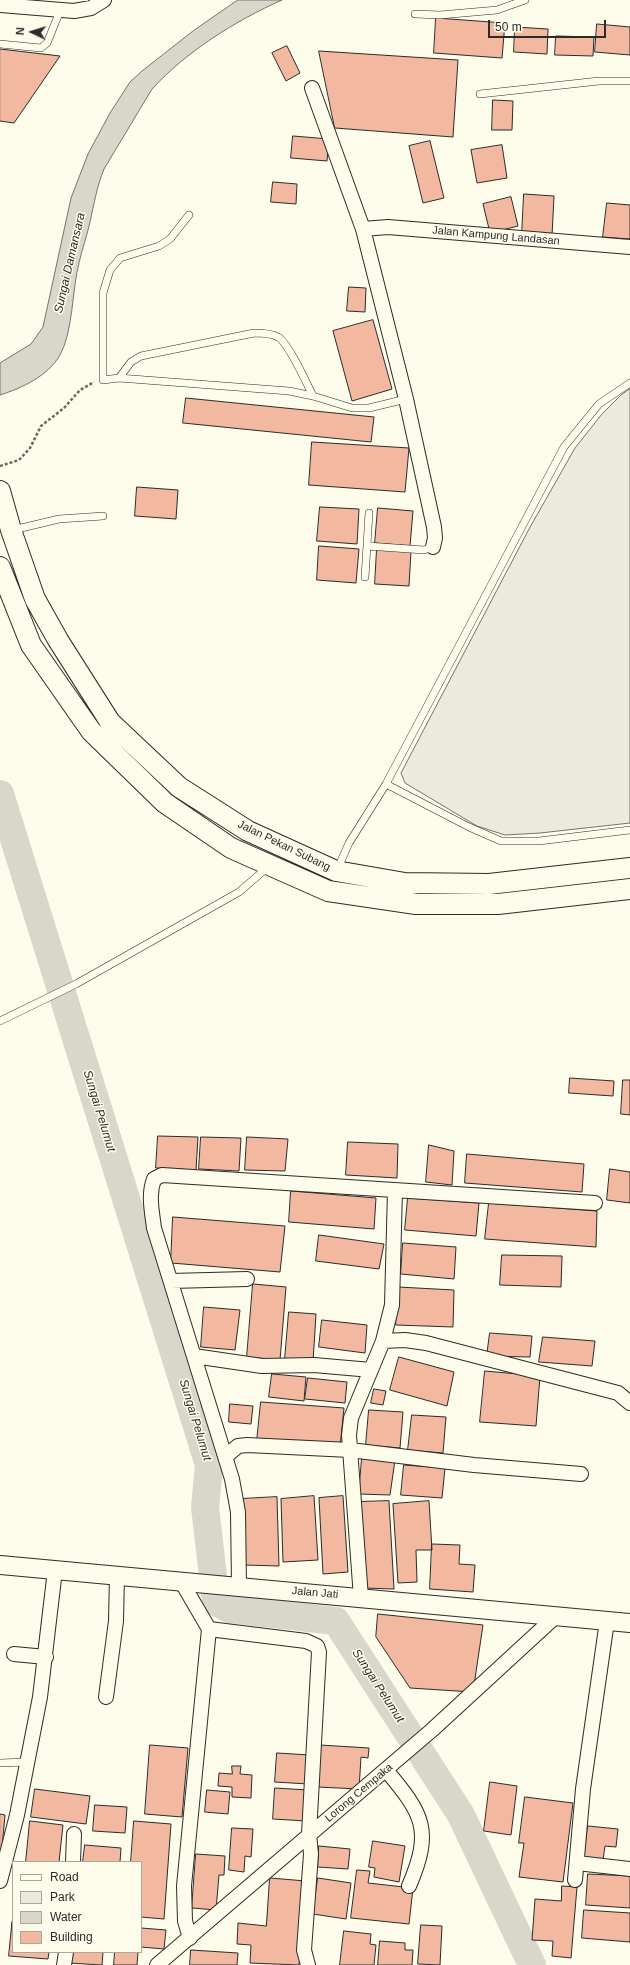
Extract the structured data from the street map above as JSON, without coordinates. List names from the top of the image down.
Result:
{
  "streets": {
    "main road": ["Jalan Pekan Subang"],
    "street": ["Jalan Kampung Landasan", "Jalan Jati", "Lorong Cempaka"]
  },
  "crossings": [
    ["Jalan Jati", "Lorong Cempaka"]
  ],
  "water": ["Sungai Damansara", "Sungai Pelumut"],
  "legend": [
    "Road",
    "Park",
    "Water",
    "Building"
  ],
  "scale_bar": "50 m",
  "north": "left"
}
